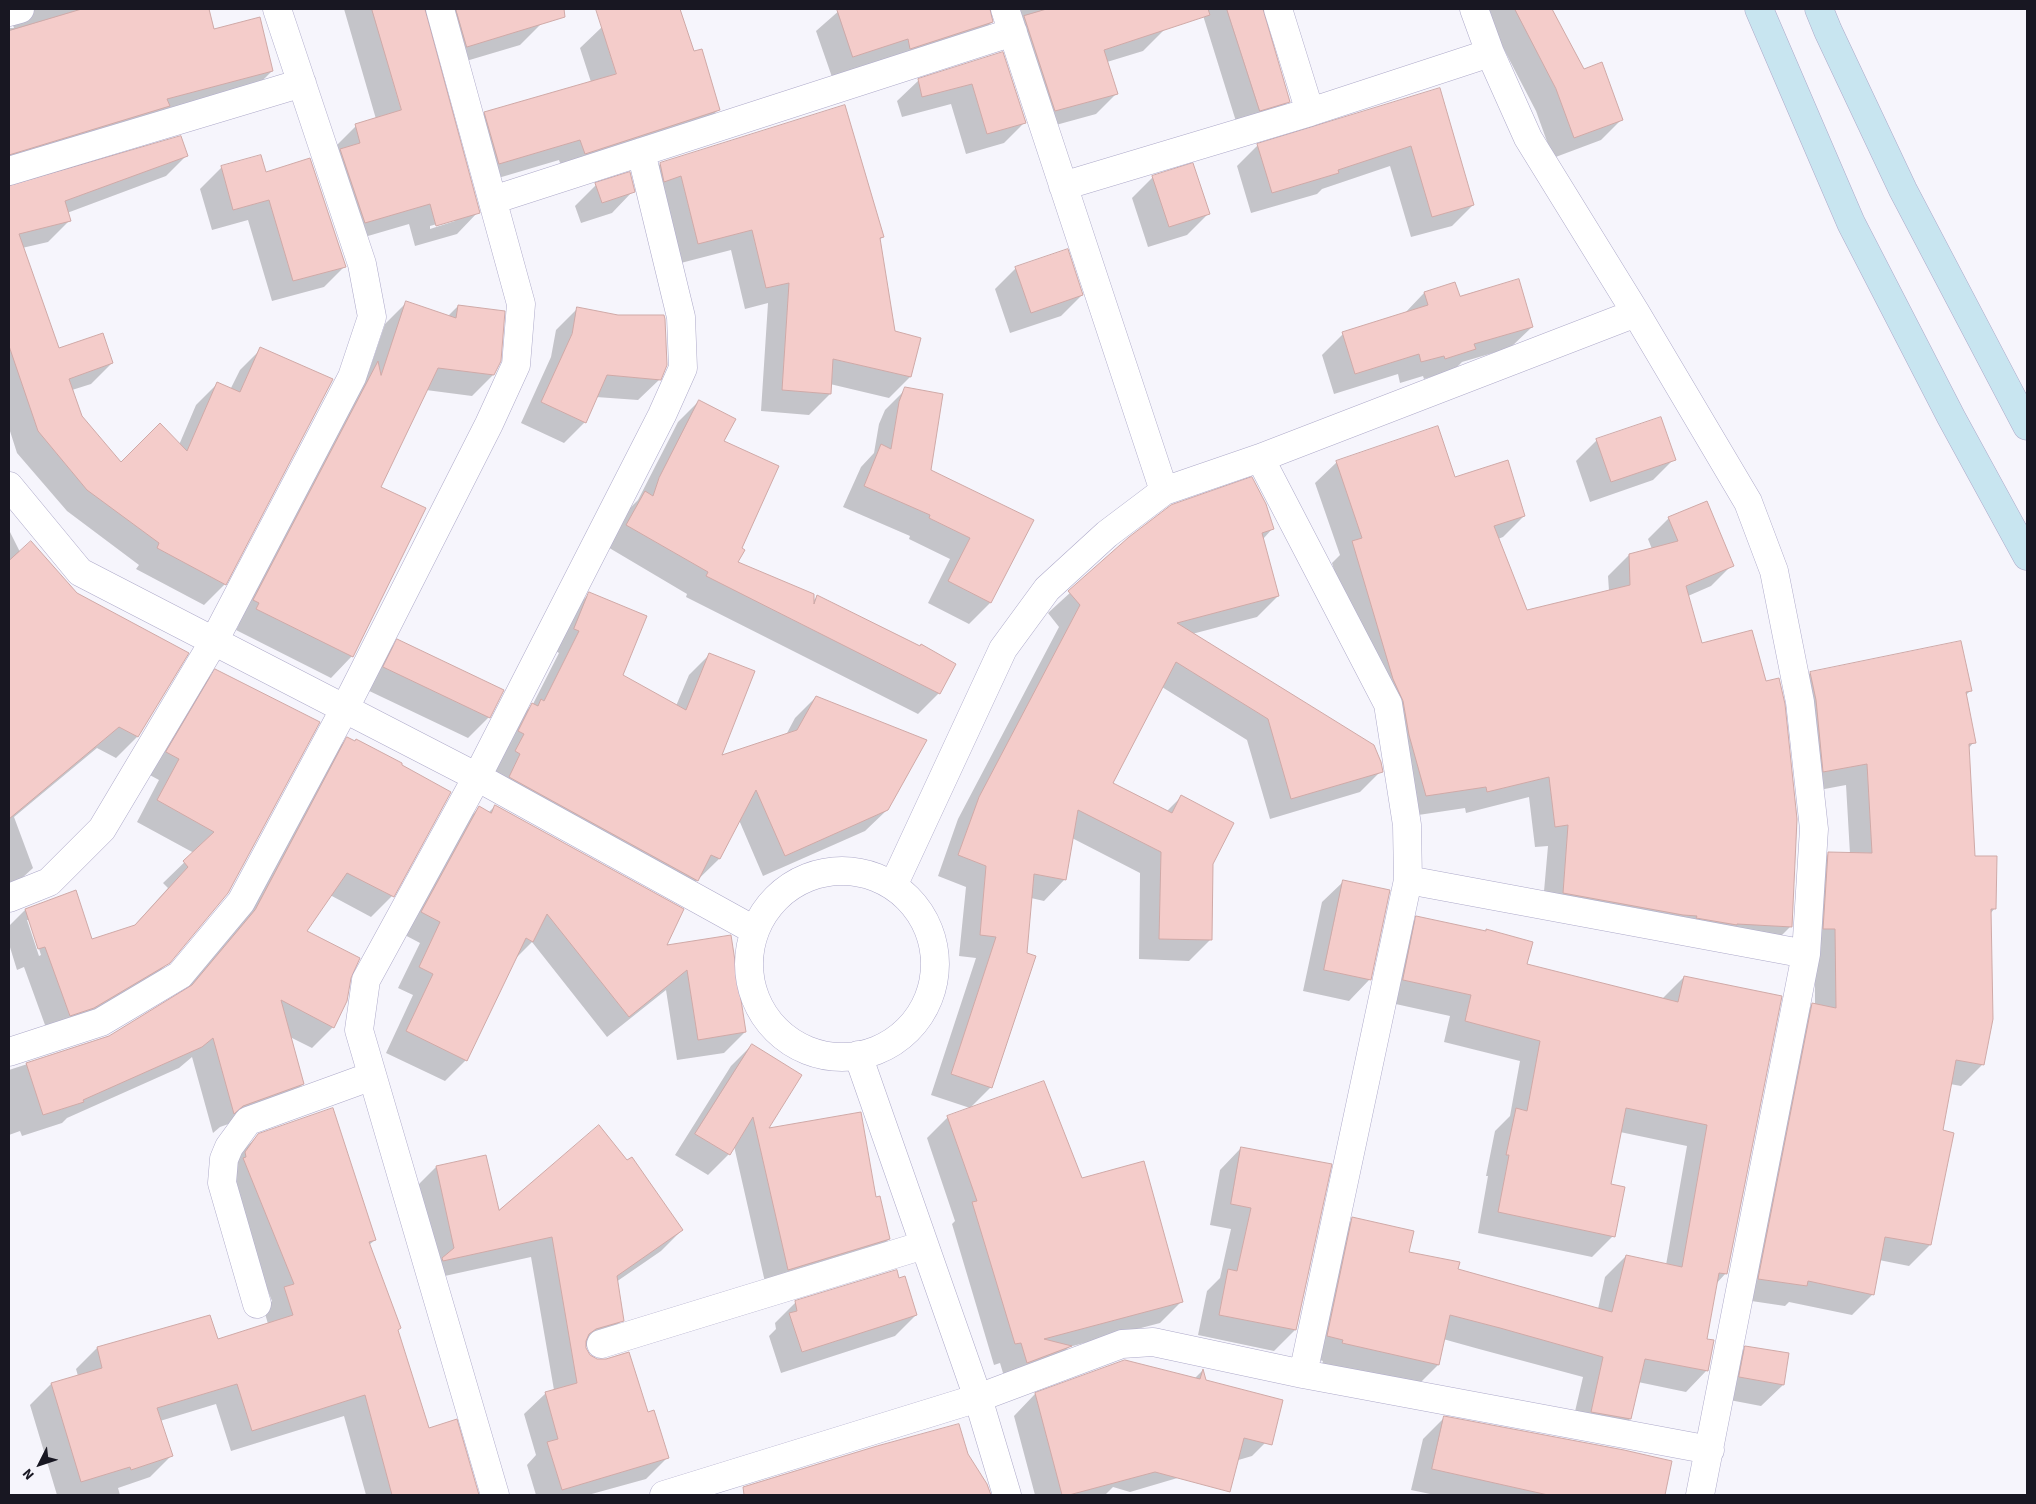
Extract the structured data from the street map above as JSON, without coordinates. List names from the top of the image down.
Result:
{
  "north": "bottom left"
}
